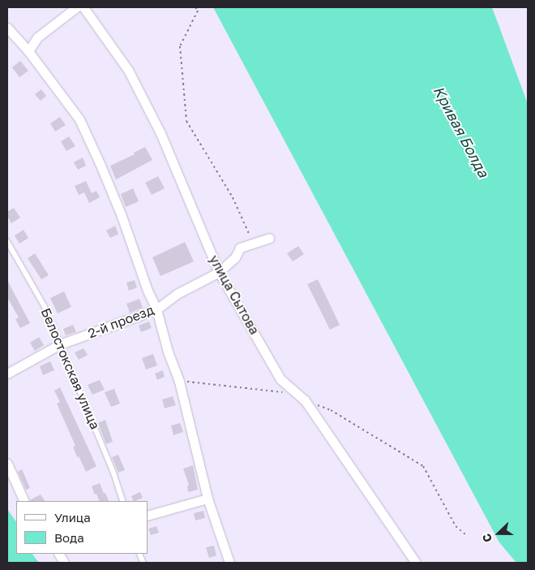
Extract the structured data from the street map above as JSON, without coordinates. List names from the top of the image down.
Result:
{
  "streets": {
    "street": ["улица Сытова", "2-й проезд"],
    "lane": ["Белостокская улица"]
  },
  "crossings": [
    ["улица Сытова", "2-й проезд"],
    ["2-й проезд", "Белостокская улица"]
  ],
  "water": ["Кривая Болда"],
  "legend": ["Улица", "Вода"],
  "north": "left"
}
